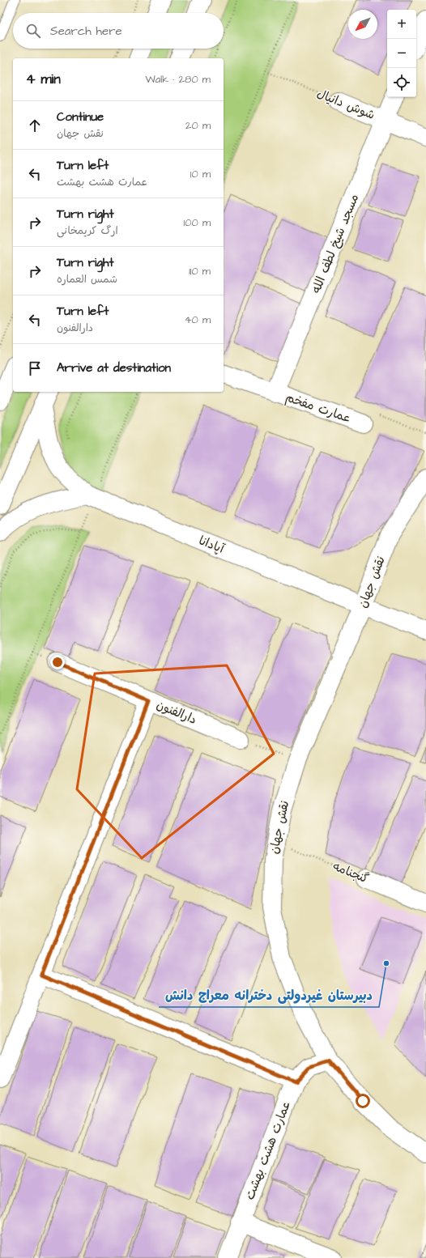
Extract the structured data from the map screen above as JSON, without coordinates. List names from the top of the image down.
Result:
{
  "streets": {
    "street": [
      "شوش دانیال",
      "مسجد شیخ لطف الله",
      "عمارت مفخم",
      "آپادانا",
      "نقش جهان",
      "دارالفنون",
      "گنجنامه",
      "عمارت هشت بهشت"
    ]
  },
  "crossings": [
    ["شوش دانیال", "مسجد شیخ لطف الله"],
    ["مسجد شیخ لطف الله", "عمارت مفخم"],
    ["آپادانا", "نقش جهان"],
    ["نقش جهان", "گنجنامه"],
    ["نقش جهان", "عمارت هشت بهشت"]
  ],
  "places": ["دبیرستان غیردولتی دخترانه معراج دانش"],
  "north": "bottom left",
  "page": {
    "map_buttons": ["+", "−"],
    "search": "Search here",
    "heading": ["4 min", "Walk · 280 m"],
    "list": [
      ["Continue", "نقش جهان", "20 m"],
      ["Turn left", "عمارت هشت بهشت", "10 m"],
      ["Turn right", "ارگ کریمخانی", "100 m"],
      ["Turn right", "شمس العماره", "110 m"],
      ["Turn left", "دارالفنون", "40 m"],
      "Arrive at destination"
    ]
  }
}
